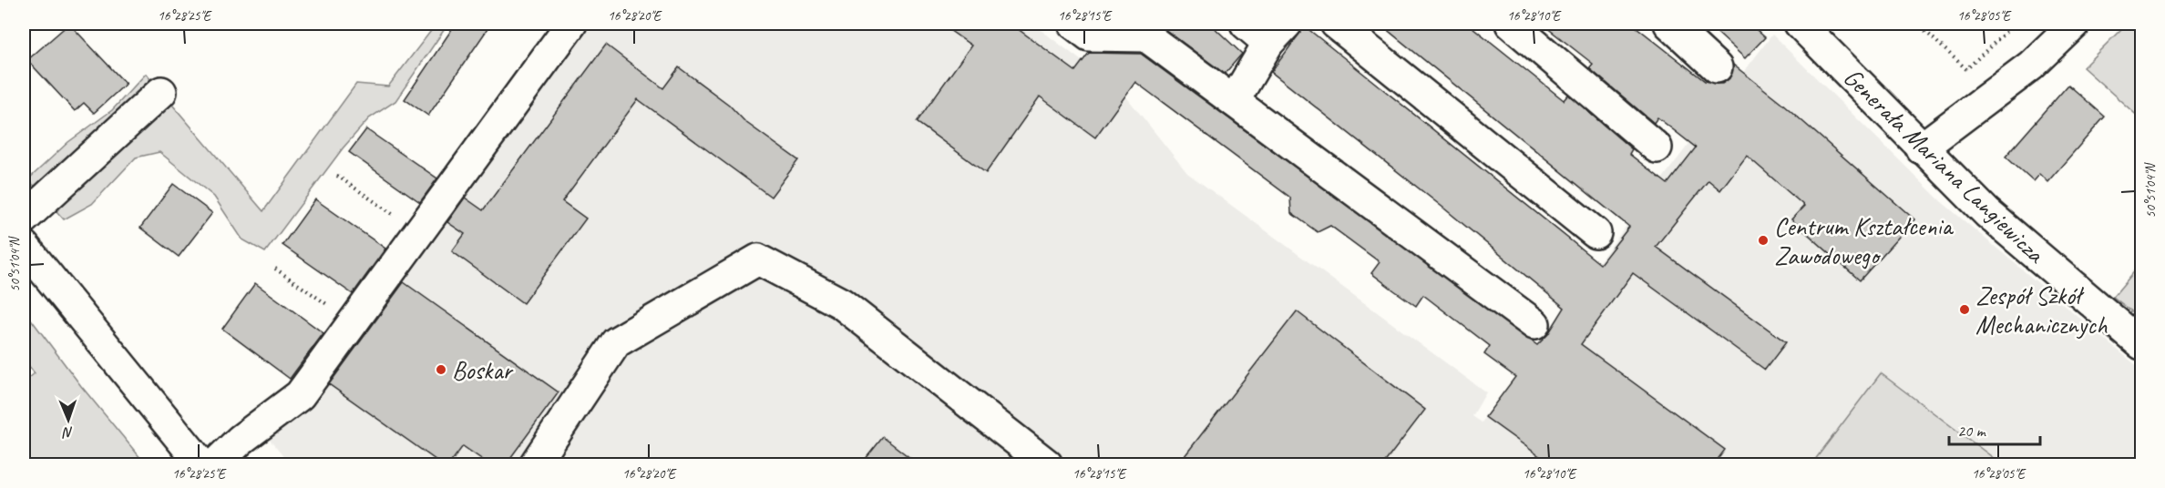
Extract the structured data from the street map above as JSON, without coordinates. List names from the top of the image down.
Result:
{
  "streets": {
    "street": ["Generała Mariana Langiewicza"]
  },
  "places": ["Centrum Kształcenia Zawodowego", "Zespół Szkół Mechanicznych", "Boskar"],
  "scale_bar": "20 m",
  "north": "bottom",
  "coordinates": [
    "16°28'25\"E",
    "16°28'20\"E",
    "16°28'15\"E",
    "16°28'10\"E",
    "16°28'05\"E",
    "50°51'04\"N"
  ]
}
